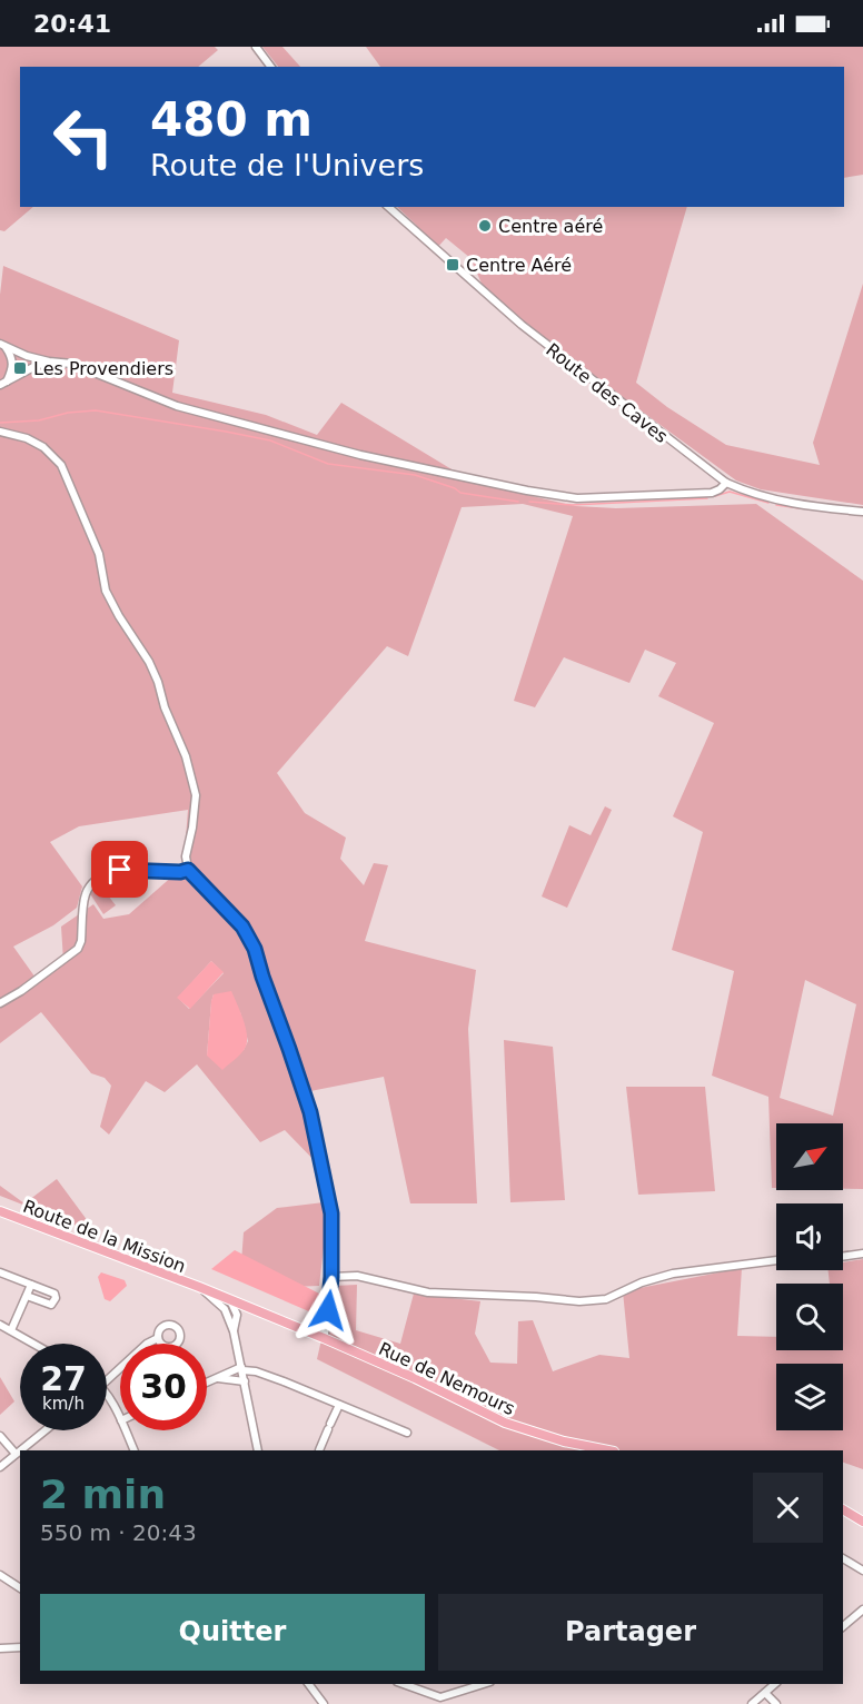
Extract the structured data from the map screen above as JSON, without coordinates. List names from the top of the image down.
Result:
{
  "streets": {
    "main road": ["Route de la Mission", "Rue de Nemours"],
    "street": ["Route des Caves"]
  },
  "crossings": [
    ["Route de la Mission", "Rue de Nemours"]
  ],
  "places": {
    "other": ["Centre aéré"],
    "transit": ["Centre Aéré", "Les Provendiers"]
  },
  "north": "top right",
  "page": {
    "status": "20:41",
    "turn": ["480 m", "Route de l'Univers"],
    "speed": "27 km/h",
    "limit": "30",
    "heading": ["2 min", "550 m · 20:43"],
    "buttons": ["Quitter", "Partager"]
  }
}
